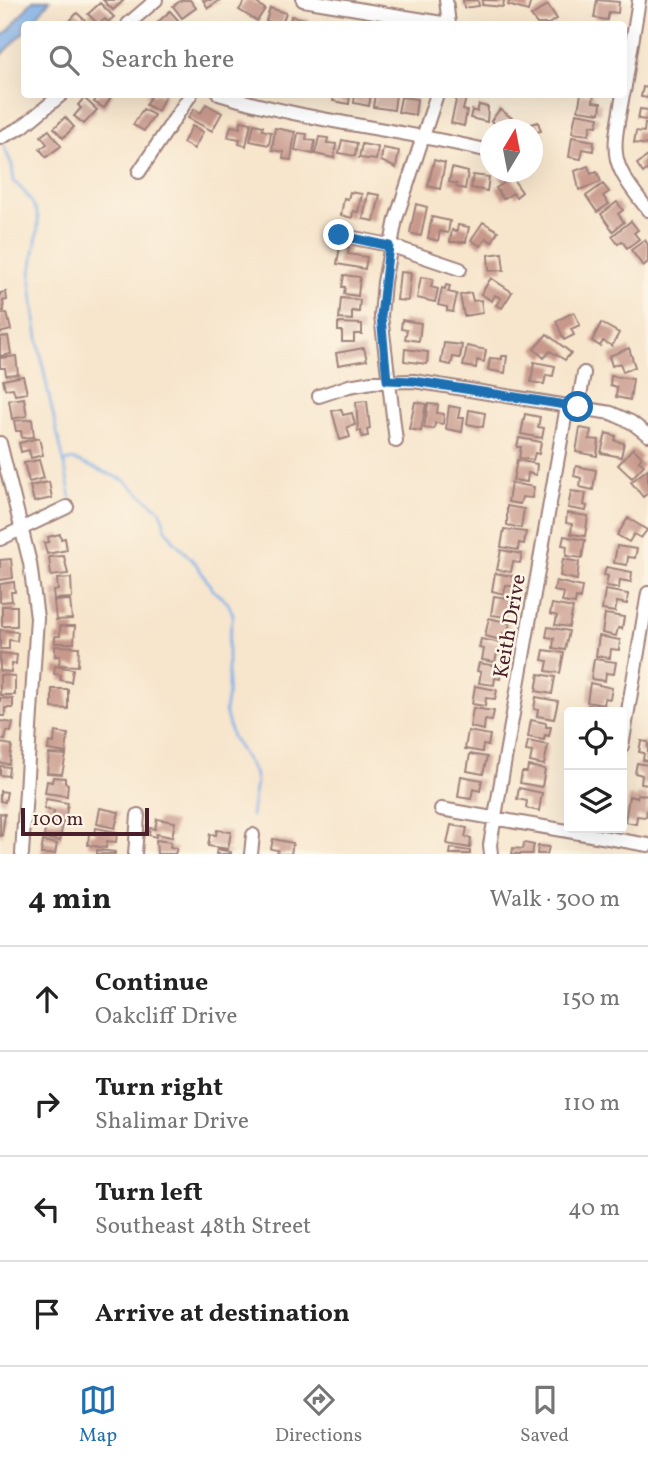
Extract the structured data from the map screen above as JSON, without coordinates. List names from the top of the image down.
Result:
{
  "streets": {
    "street": ["Keith Drive"]
  },
  "scale_bar": "100 m",
  "north": "top",
  "page": {
    "search": "Search here",
    "scale": "100 m",
    "heading": ["4 min", "Walk · 300 m"],
    "list": [
      ["Continue", "Oakcliff Drive", "150 m"],
      ["Turn right", "Shalimar Drive", "110 m"],
      ["Turn left", "Southeast 48th Street", "40 m"],
      "Arrive at destination"
    ],
    "nav": ["Map", "Directions", "Saved"]
  }
}
